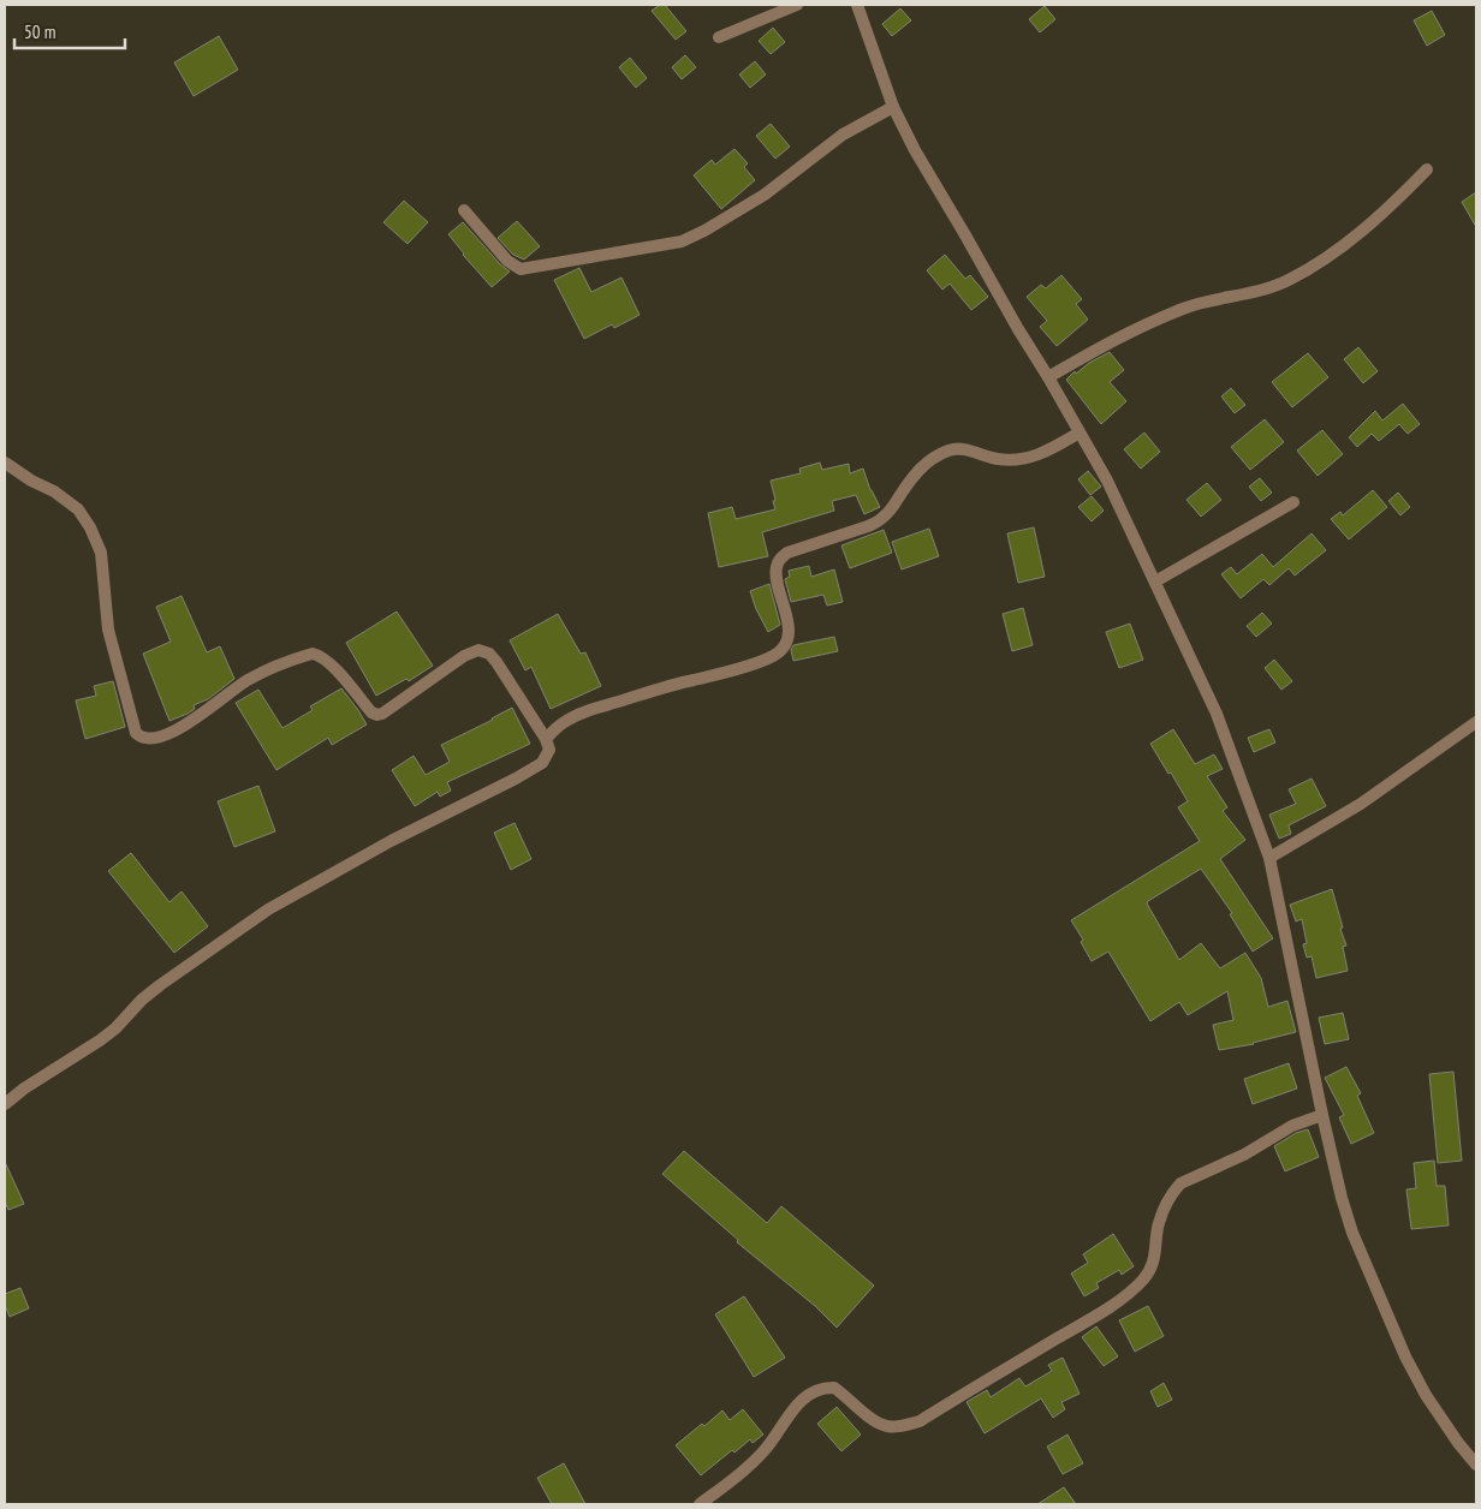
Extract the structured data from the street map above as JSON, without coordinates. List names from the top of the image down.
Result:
{
  "scale_bar": "50 m"
}
